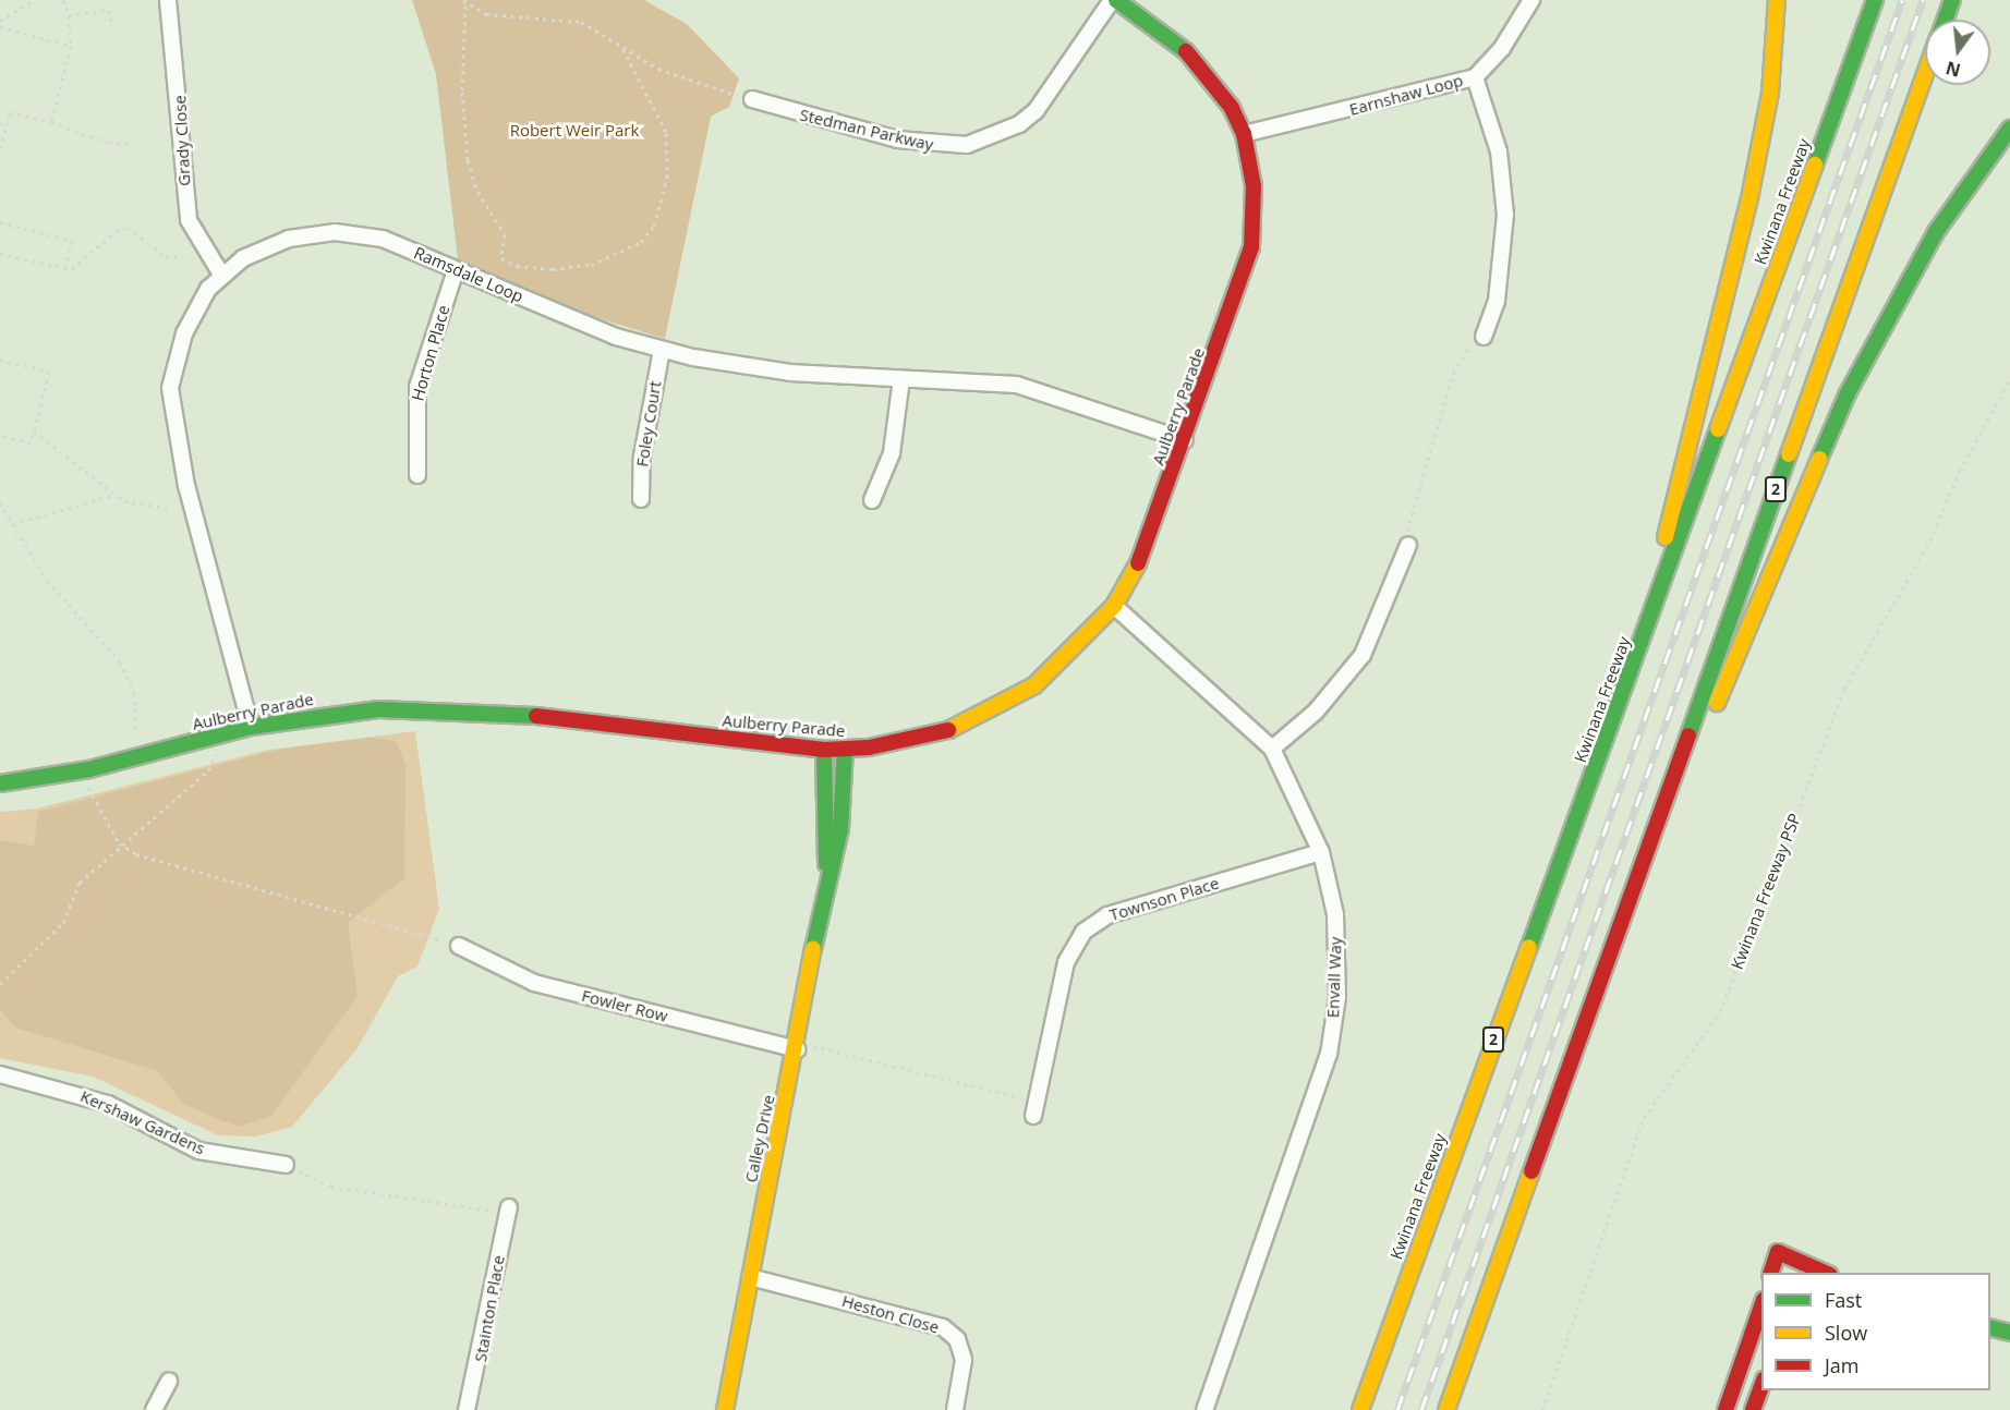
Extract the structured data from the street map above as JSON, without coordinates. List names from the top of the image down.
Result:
{
  "streets": {
    "main road": [
      "Kwinana Freeway",
      "Aulberry Parade",
      "2",
      "Calley Drive"
    ],
    "street": [
      "Earnshaw Loop",
      "Stedman Parkway",
      "Grady Close",
      "Ramsdale Loop",
      "Horton Place",
      "Foley Court",
      "Townson Place",
      "Envall Way",
      "Fowler Row",
      "Kershaw Gardens",
      "Stainton Place",
      "Heston Close"
    ],
    "path": ["Kwinana Freeway PSP"]
  },
  "crossings": [
    ["Earnshaw Loop", "Aulberry Parade"],
    ["Grady Close", "Ramsdale Loop"],
    ["Ramsdale Loop", "Horton Place"],
    ["Ramsdale Loop", "Aulberry Parade"],
    ["Ramsdale Loop", "Foley Court"],
    ["Aulberry Parade", "Envall Way"],
    ["Aulberry Parade", "Calley Drive"],
    ["Townson Place", "Envall Way"],
    ["Fowler Row", "Calley Drive"],
    ["Calley Drive", "Heston Close"]
  ],
  "parks": ["Robert Weir Park"],
  "legend": ["Fast", "Slow", "Jam"],
  "north": "bottom"
}
